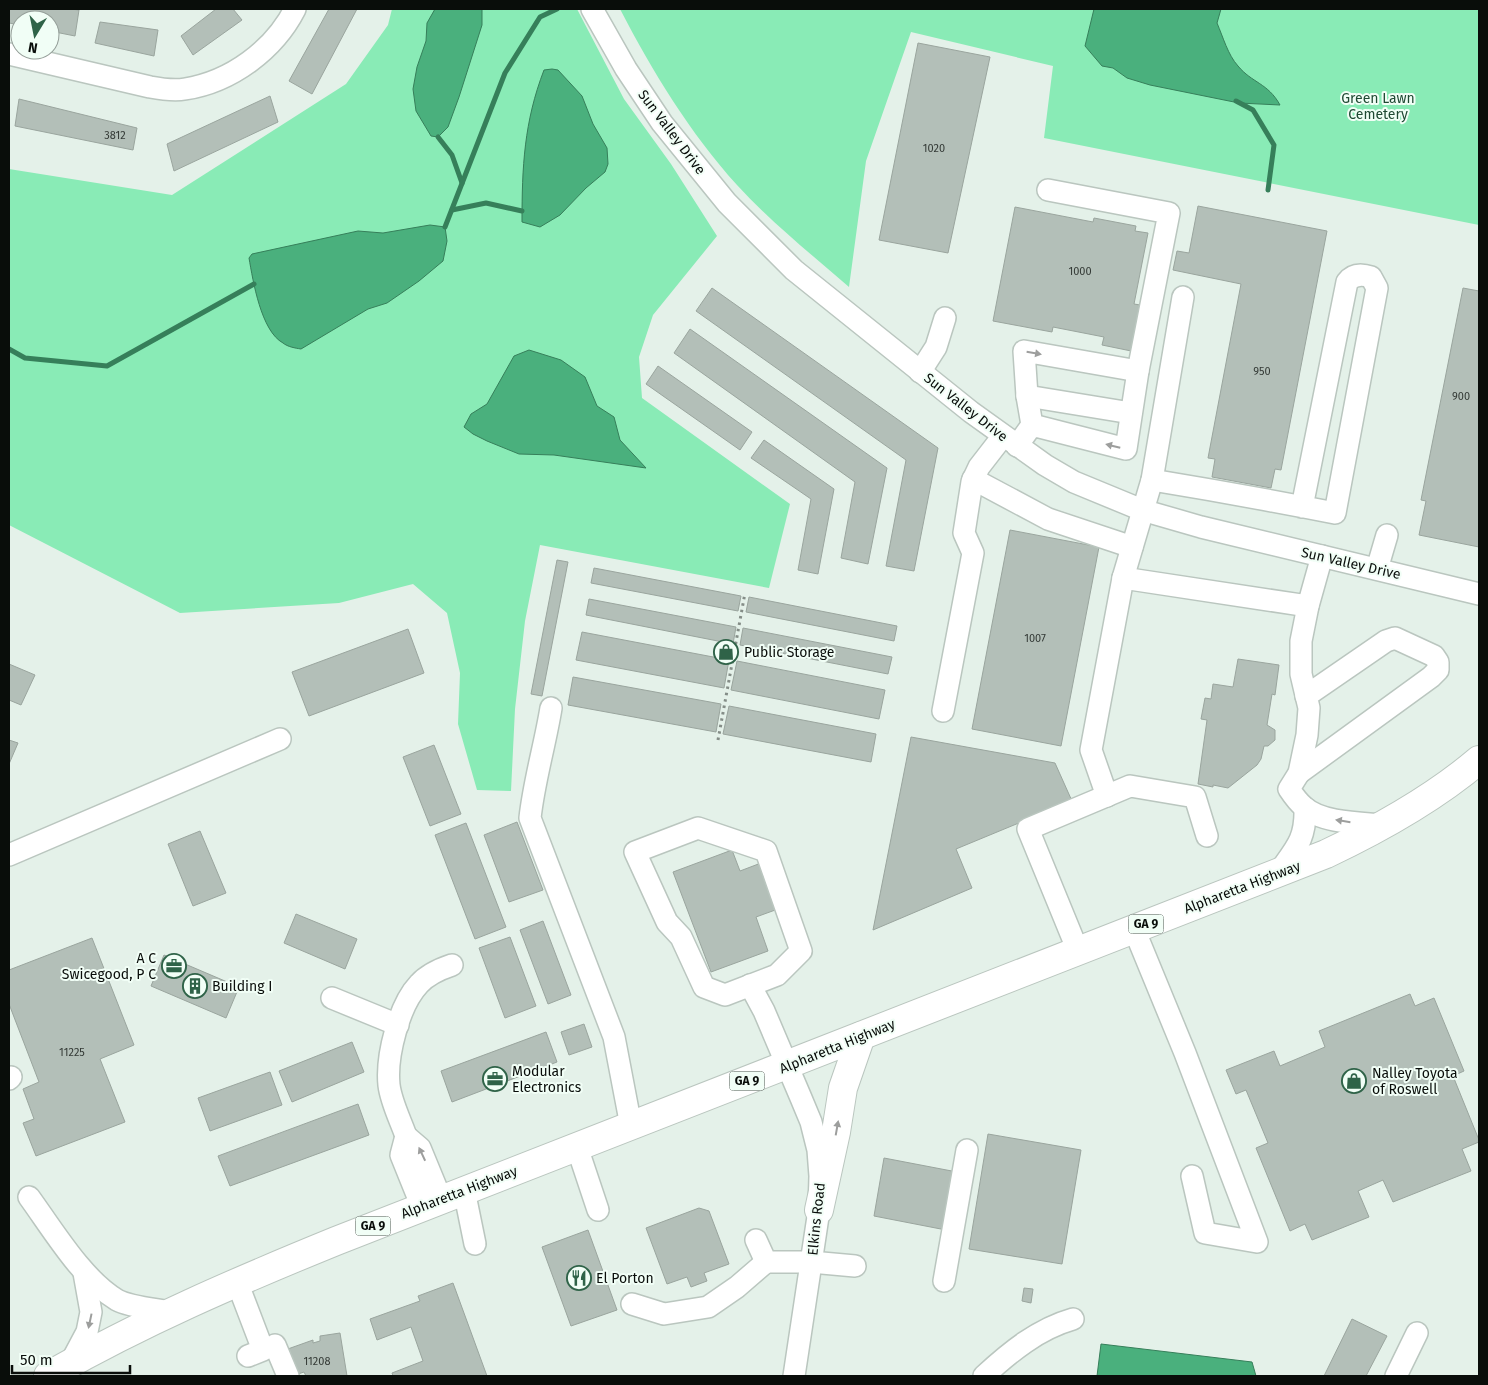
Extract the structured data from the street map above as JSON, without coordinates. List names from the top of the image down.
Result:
{
  "streets": {
    "highway": ["Alpharetta Highway", "GA 9"],
    "street": ["Sun Valley Drive", "Elkins Road"]
  },
  "crossings": [
    ["Alpharetta Highway", "Elkins Road"]
  ],
  "parks": ["Green Lawn Cemetery"],
  "places": {
    "shop": ["Public Storage", "Nalley Toyota of Roswell"],
    "office": ["A C Swicegood, P C", "Modular Electronics"],
    "building": ["Building I"],
    "restaurant": ["El Porton"]
  },
  "house_numbers": [
    "3812",
    "1020",
    "1000",
    "950",
    "900",
    "1007",
    "11225",
    "11208"
  ],
  "scale_bar": "50 m",
  "north": "bottom"
}
